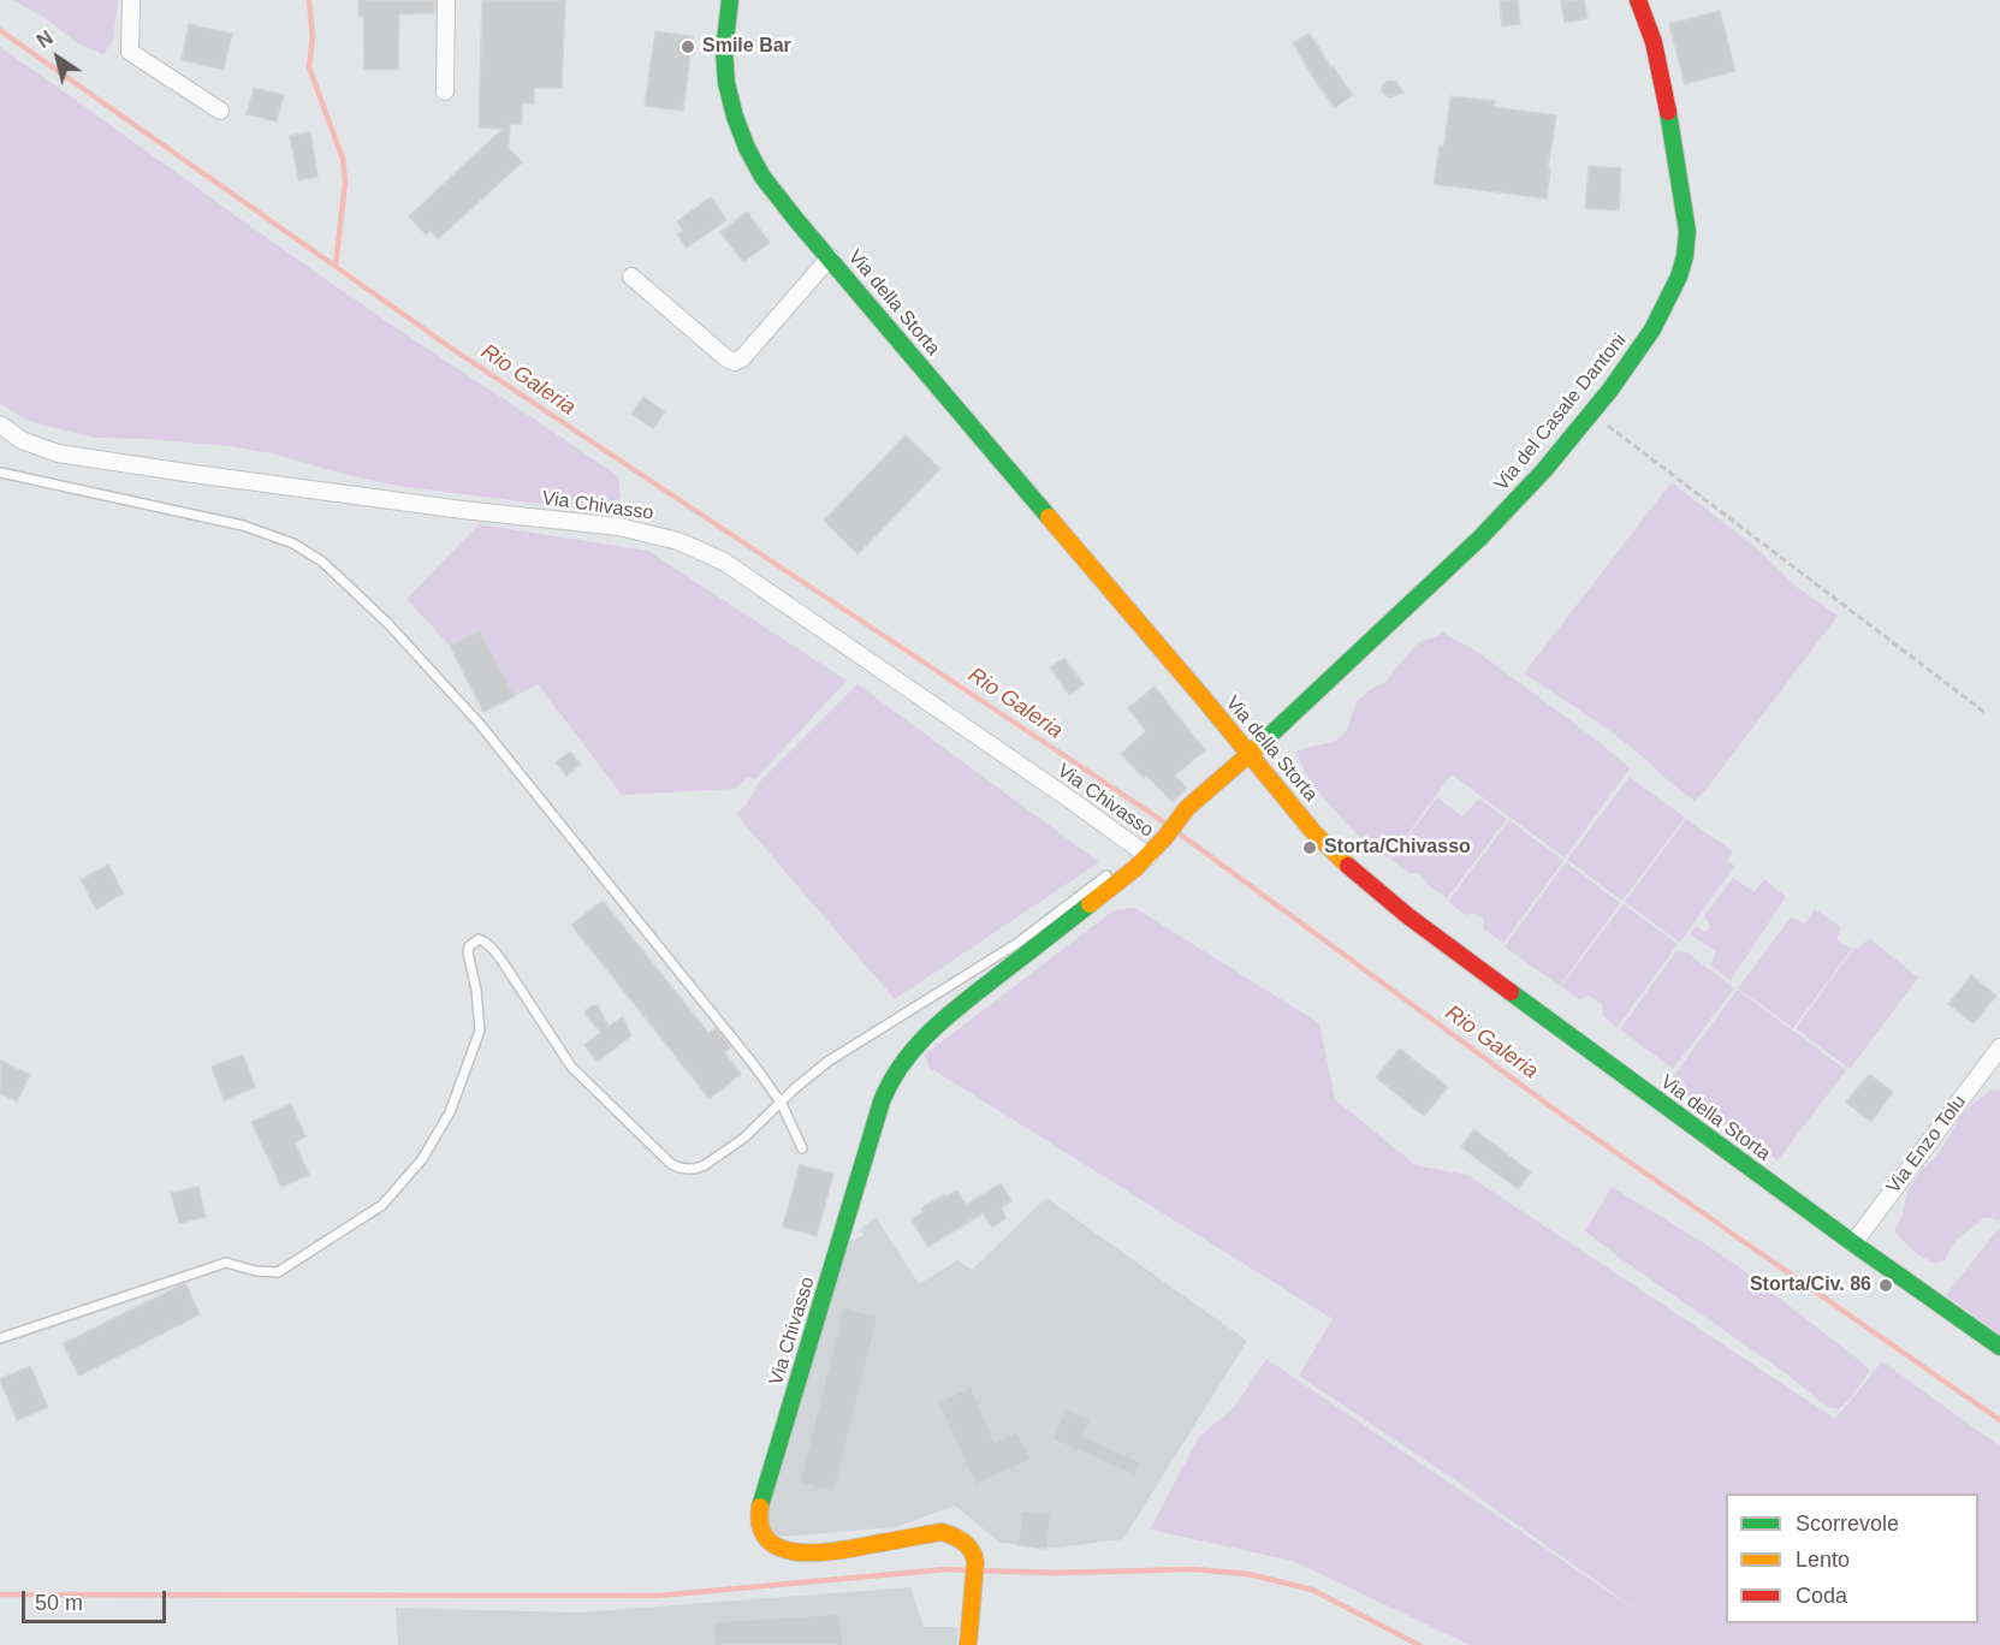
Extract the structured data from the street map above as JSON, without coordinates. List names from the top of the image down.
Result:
{
  "streets": {
    "street": [
      "Via della Storta",
      "Via del Casale Dantoni",
      "Via Chivasso",
      "Via Enzo Tolu"
    ]
  },
  "crossings": [
    ["Via della Storta", "Via del Casale Dantoni"],
    ["Via della Storta", "Via Chivasso"],
    ["Via della Storta", "Via Enzo Tolu"],
    ["Via del Casale Dantoni", "Via Chivasso"]
  ],
  "water": ["Rio Galeria"],
  "places": ["Smile Bar", "Storta/Chivasso", "Storta/Civ. 86"],
  "legend": ["Scorrevole", "Lento", "Coda"],
  "scale_bar": "50 m",
  "north": "top left"
}
